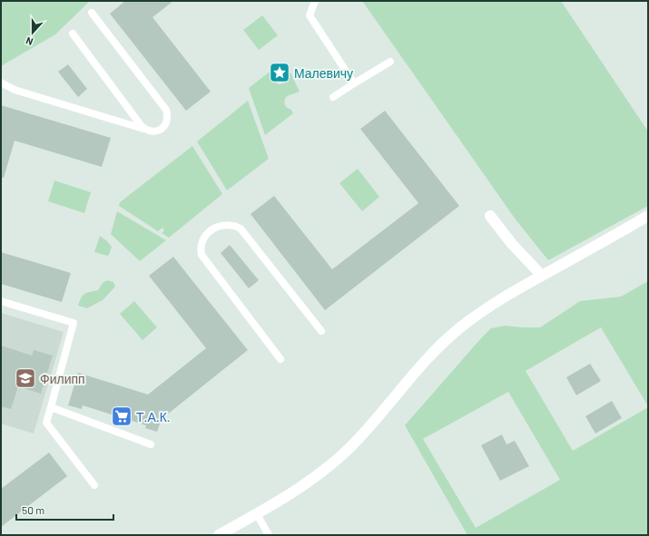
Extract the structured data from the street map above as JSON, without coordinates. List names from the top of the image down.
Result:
{
  "places": {
    "place": ["Малевичу"],
    "school or university": ["Филипп"],
    "supermarket": ["Т.А.К."]
  },
  "scale_bar": "50 m",
  "north": "bottom"
}
